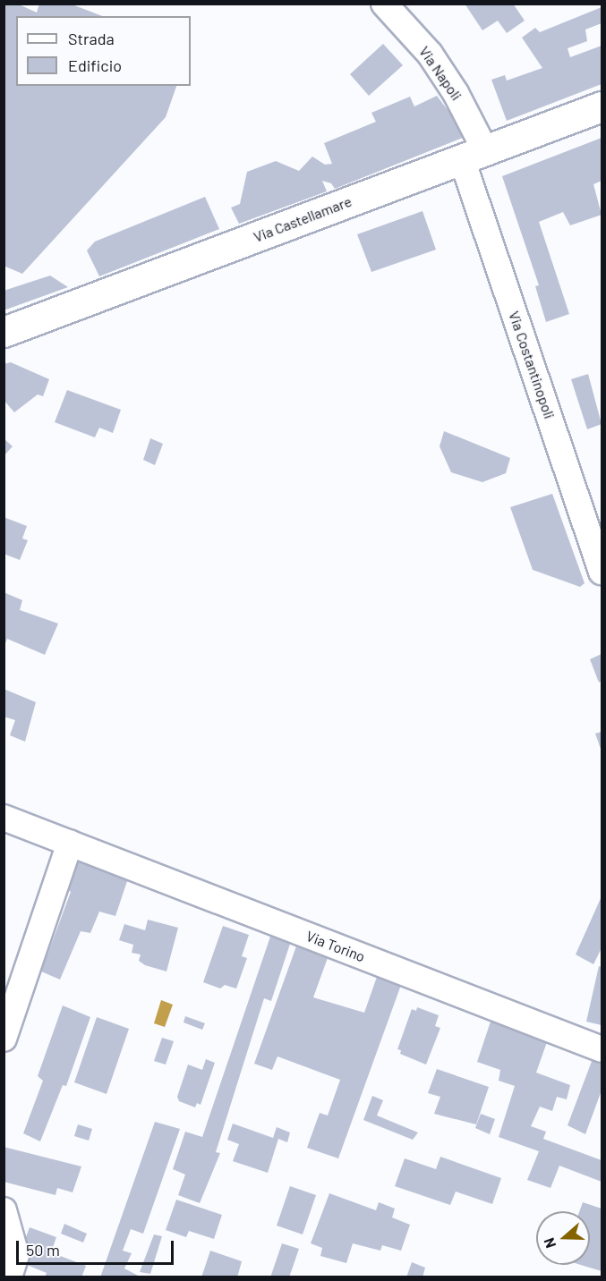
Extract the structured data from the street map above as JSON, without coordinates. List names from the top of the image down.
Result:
{
  "streets": {
    "main road": ["Via Castellamare"],
    "street": ["Via Napoli", "Via Costantinopoli", "Via Torino"]
  },
  "crossings": [
    ["Via Napoli", "Via Castellamare"],
    ["Via Napoli", "Via Costantinopoli"],
    ["Via Castellamare", "Via Costantinopoli"]
  ],
  "legend": ["Strada", "Edificio"],
  "scale_bar": "50 m",
  "north": "left"
}
